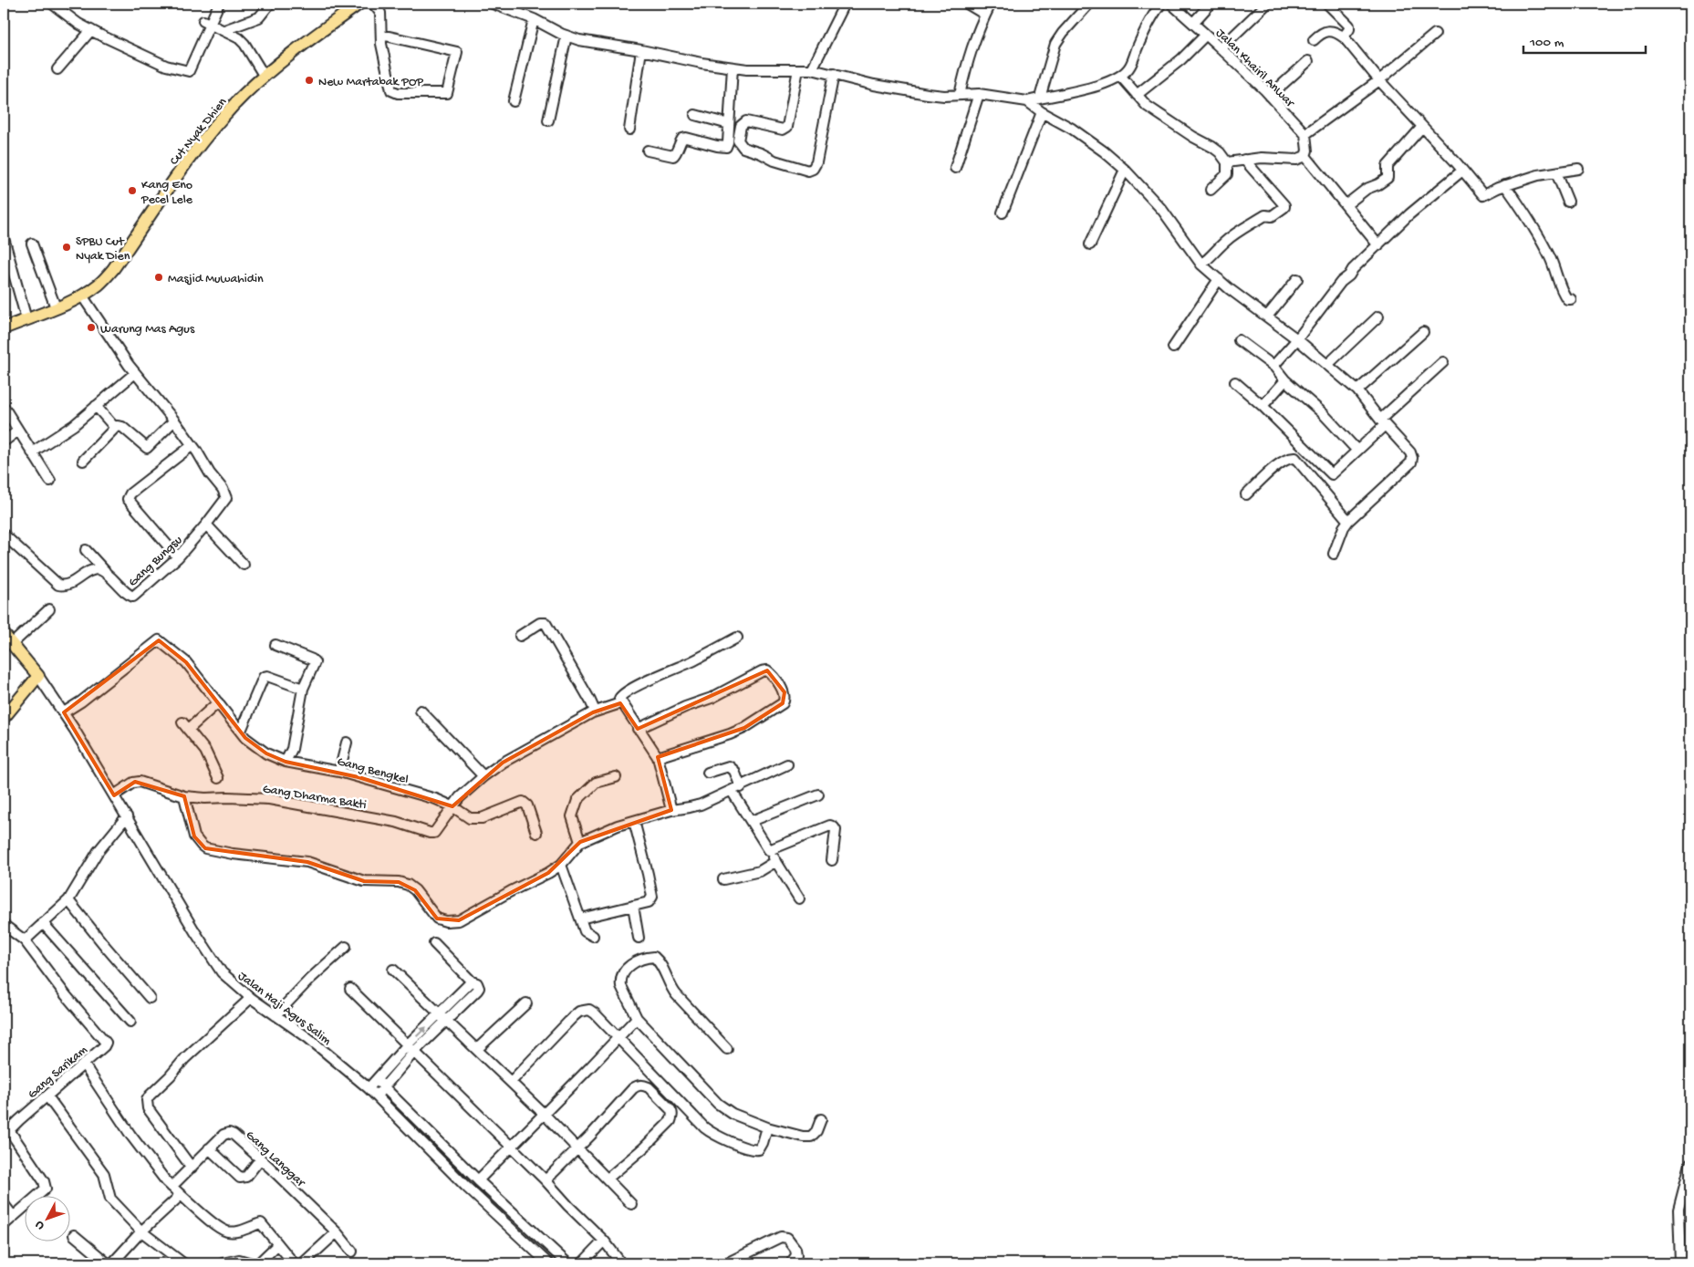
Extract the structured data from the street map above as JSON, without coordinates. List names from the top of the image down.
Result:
{
  "streets": {
    "main road": ["Cut Nyak Dhien"],
    "street": [
      "Jalan Khairil Anwar",
      "Gang Bungsu",
      "Gang Bengkel",
      "Gang Dharma Bakti",
      "Jalan Haji Agus Salim",
      "Gang Sarikam",
      "Gang Langgar"
    ]
  },
  "crossings": [
    ["Gang Bengkel", "Gang Dharma Bakti"],
    ["Gang Bengkel", "Jalan Haji Agus Salim"],
    ["Gang Dharma Bakti", "Jalan Haji Agus Salim"]
  ],
  "places": [
    "New Martabak POP",
    "Kang Eno Pecel Lele",
    "SPBU Cut Nyak Dien",
    "Masjid Muwahidin",
    "Warung Mas Agus"
  ],
  "scale_bar": "100 m",
  "north": "bottom left"
}
